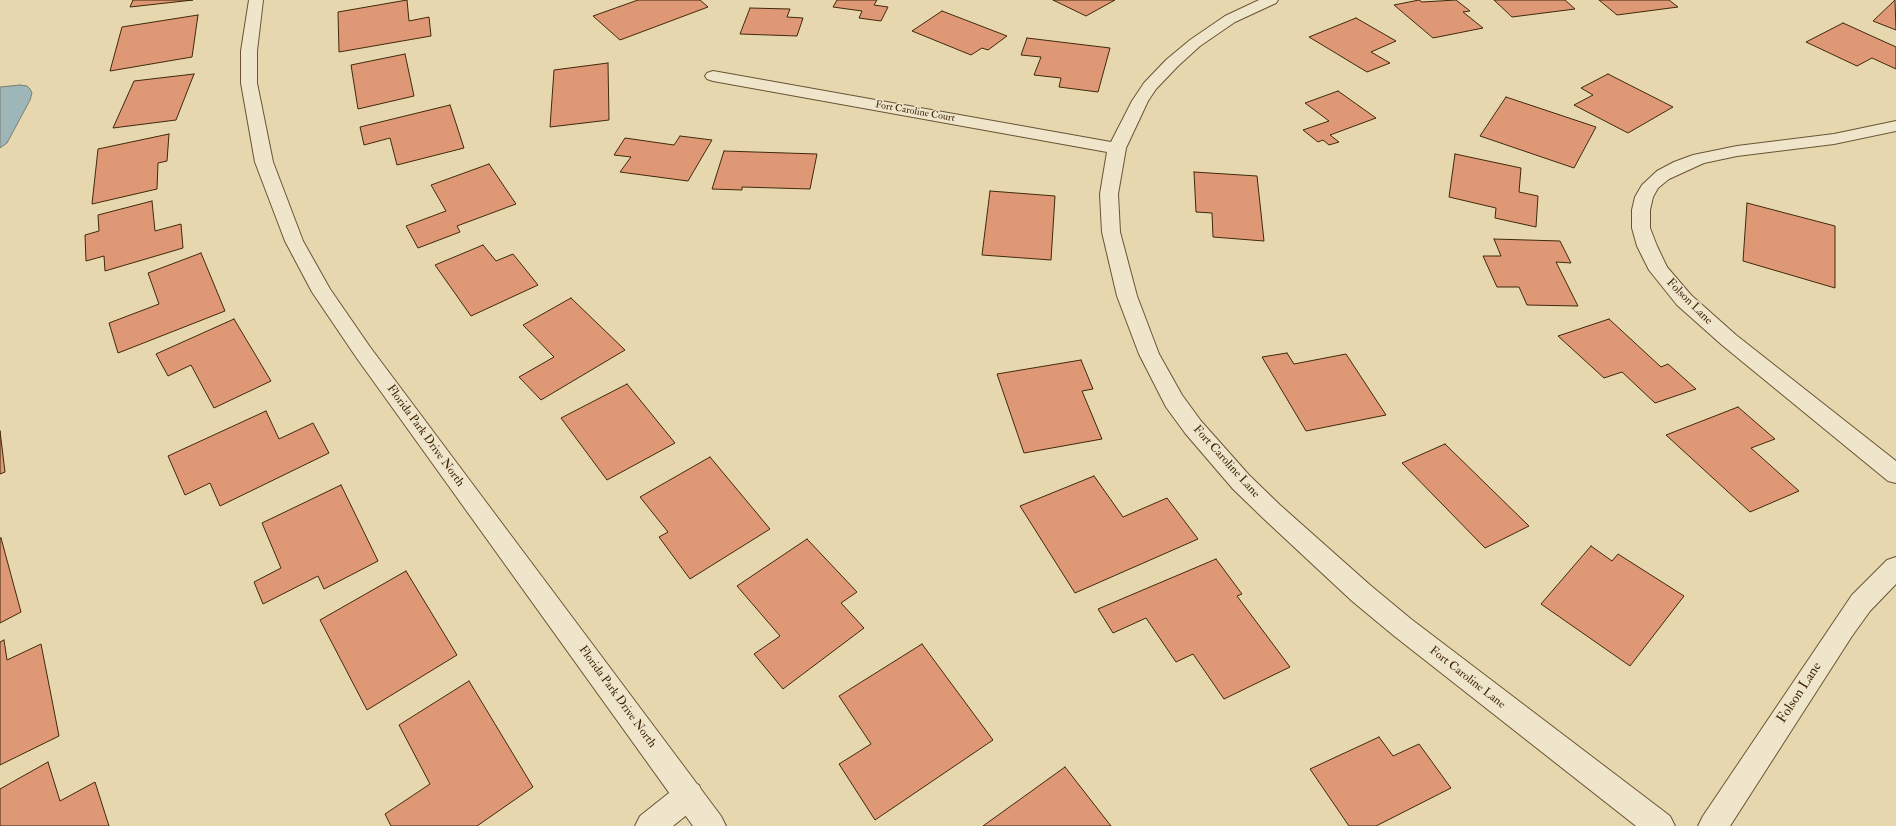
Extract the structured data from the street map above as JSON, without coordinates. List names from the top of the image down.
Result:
{
  "streets": {
    "street": [
      "Fort Caroline Court",
      "Folson Lane",
      "Florida Park Drive North",
      "Fort Caroline Lane"
    ]
  },
  "crossings": [
    ["Fort Caroline Court", "Fort Caroline Lane"]
  ]
}
